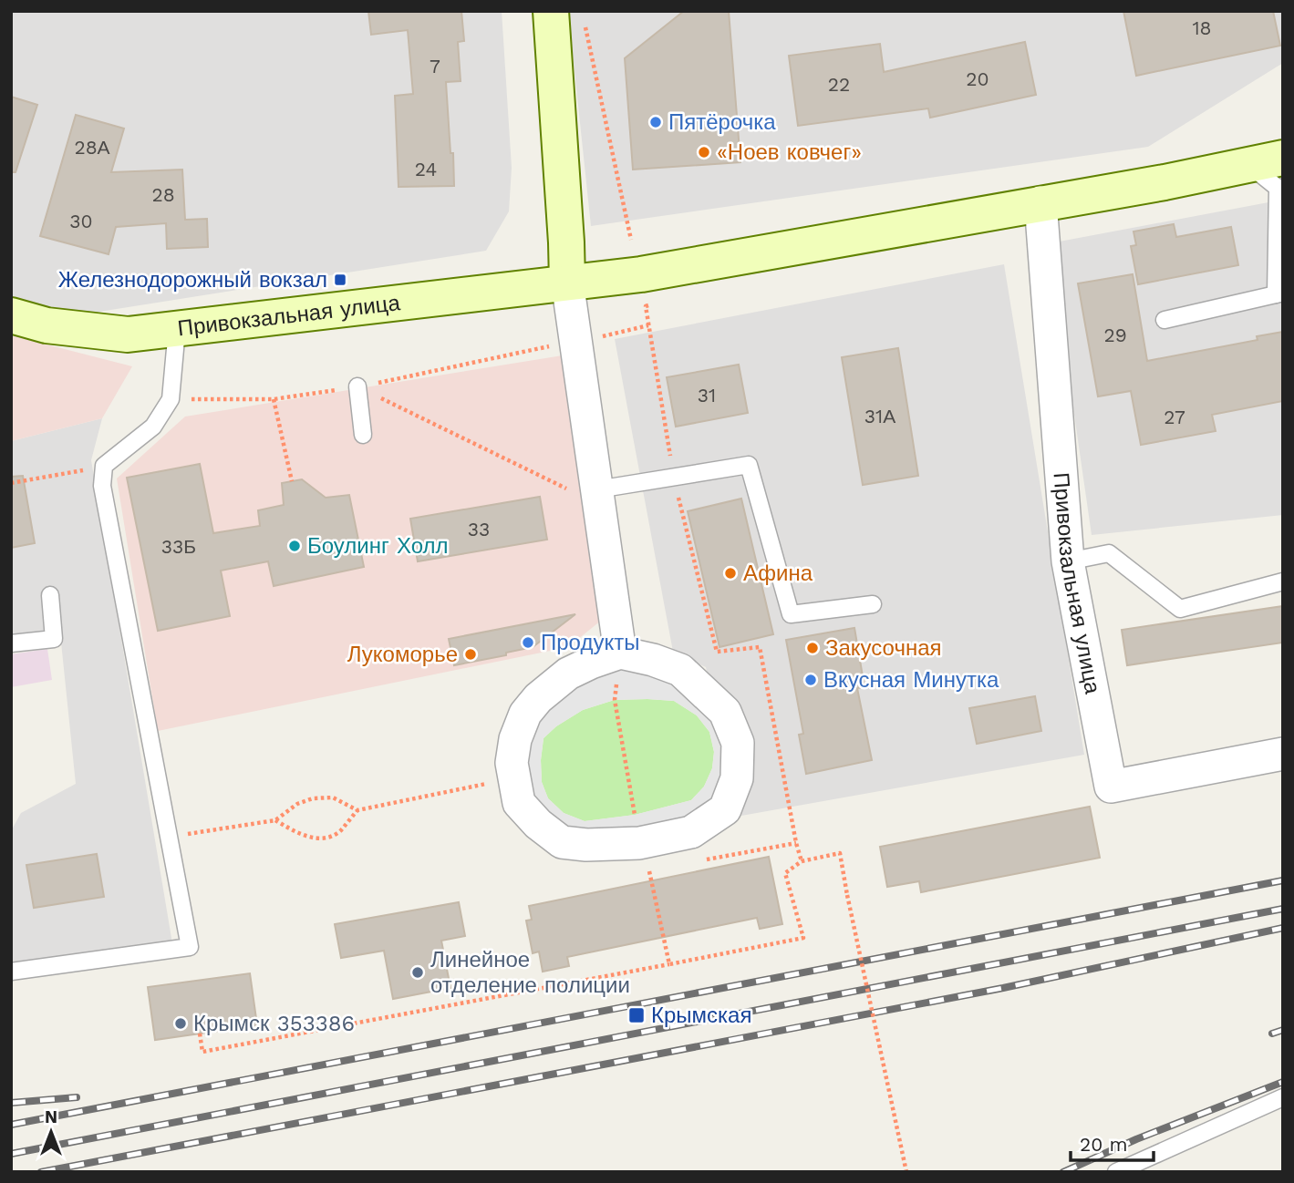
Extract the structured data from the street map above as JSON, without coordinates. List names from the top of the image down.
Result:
{
  "streets": {
    "main road": ["Привокзальная улица"]
  },
  "places": {
    "other": [
      "Пятёрочка",
      "«Ноев ковчег»",
      "Боулинг Холл",
      "Афина",
      "Продукты",
      "Закусочная",
      "Лукоморье",
      "Вкусная Минутка",
      "Линейное отделение полиции",
      "Крымск 353386"
    ],
    "transit": ["Железнодорожный вокзал", "Крымская"]
  },
  "house_numbers": [
    "18",
    "7",
    "20",
    "22",
    "28А",
    "24",
    "28",
    "30",
    "29",
    "31",
    "31А",
    "27",
    "33",
    "33Б"
  ],
  "scale_bar": "20 m",
  "north": "top"
}
